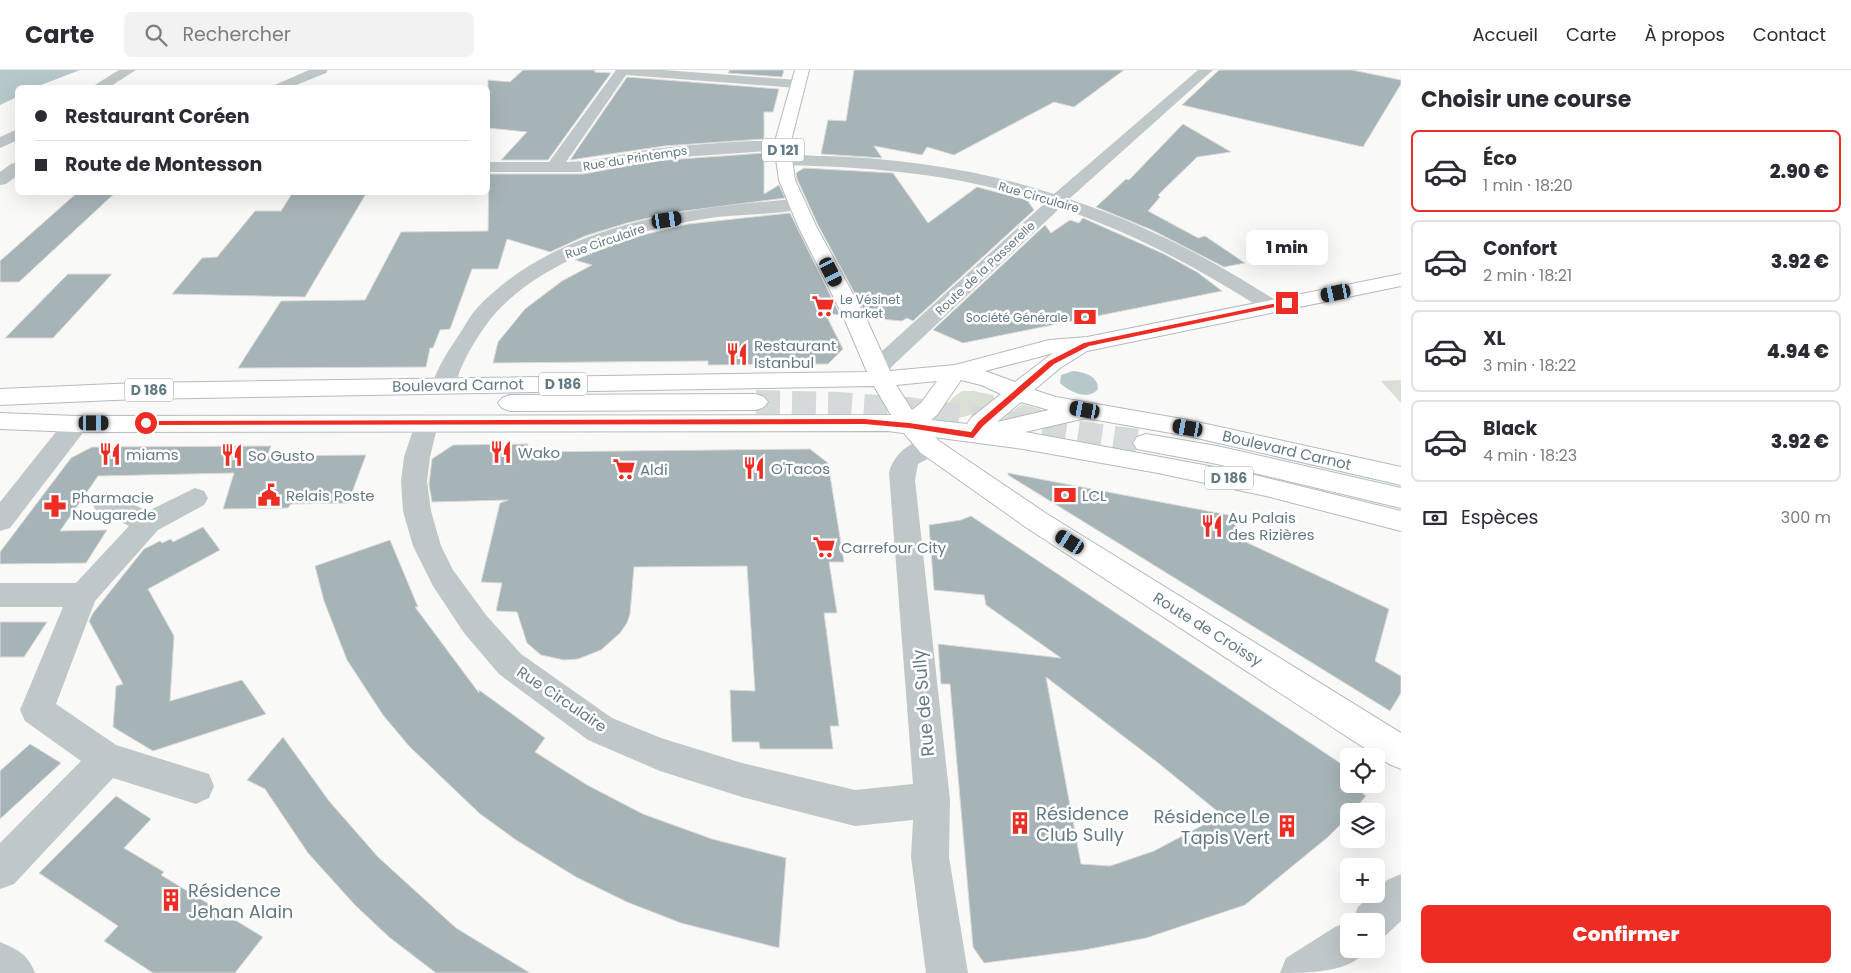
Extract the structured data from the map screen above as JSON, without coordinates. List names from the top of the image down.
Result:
{
  "streets": {
    "main road": [
      "D 121",
      "D 186",
      "Boulevard Carnot",
      "Route de Croissy"
    ],
    "street": [
      "Rue du Printemps",
      "Rue Circulaire",
      "Route de la Passerelle",
      "Rue de Sully"
    ]
  },
  "crossings": [
    ["D 121", "Rue du Printemps"],
    ["D 121", "Rue Circulaire"],
    ["D 121", "Route de la Passerelle"],
    ["D 121", "D 186"],
    ["D 121", "Boulevard Carnot"],
    ["Rue du Printemps", "Rue Circulaire"],
    ["Rue Circulaire", "Route de la Passerelle"],
    ["Rue Circulaire", "D 186"],
    ["Rue Circulaire", "Boulevard Carnot"],
    ["Rue Circulaire", "Rue de Sully"],
    ["Route de la Passerelle", "D 186"],
    ["Route de la Passerelle", "Boulevard Carnot"],
    ["D 186", "Boulevard Carnot"],
    ["D 186", "Route de Croissy"],
    ["D 186", "Rue de Sully"],
    ["Route de Croissy", "Rue de Sully"]
  ],
  "places": {
    "supermarket": ["Le Vésinet market", "Aldi", "Carrefour City"],
    "bank": ["Société Générale", "LCL"],
    "restaurant": [
      "Restaurant Istanbul",
      "Wako",
      "miams",
      "So Gusto",
      "O'Tacos",
      "Au Palais des Rizières"
    ],
    "public building": ["Relais Poste"],
    "pharmacy": ["Pharmacie Nougarede"],
    "building": ["Résidence Club Sully", "Résidence Le Tapis Vert", "Résidence Jehan Alain"]
  },
  "page": {
    "header": "Carte",
    "search": "Rechercher",
    "nav": [
      "Accueil",
      "Carte",
      "À propos",
      "Contact"
    ],
    "heading": "Choisir une course",
    "banner": ["Restaurant Coréen", "Route de Montesson"],
    "list": [
      {
        "name": "Éco",
        "note": "1 min · 18:20",
        "value": "2.90 €"
      },
      {
        "name": "Confort",
        "note": "2 min · 18:21",
        "value": "3.92 €"
      },
      {
        "name": "XL",
        "note": "3 min · 18:22",
        "value": "4.94 €"
      },
      {
        "name": "Black",
        "note": "4 min · 18:23",
        "value": "3.92 €"
      }
    ],
    "bubble": "1 min",
    "pay": ["Espèces", "300 m"],
    "map_buttons": ["+", "−"],
    "buttons": "Confirmer"
  }
}
